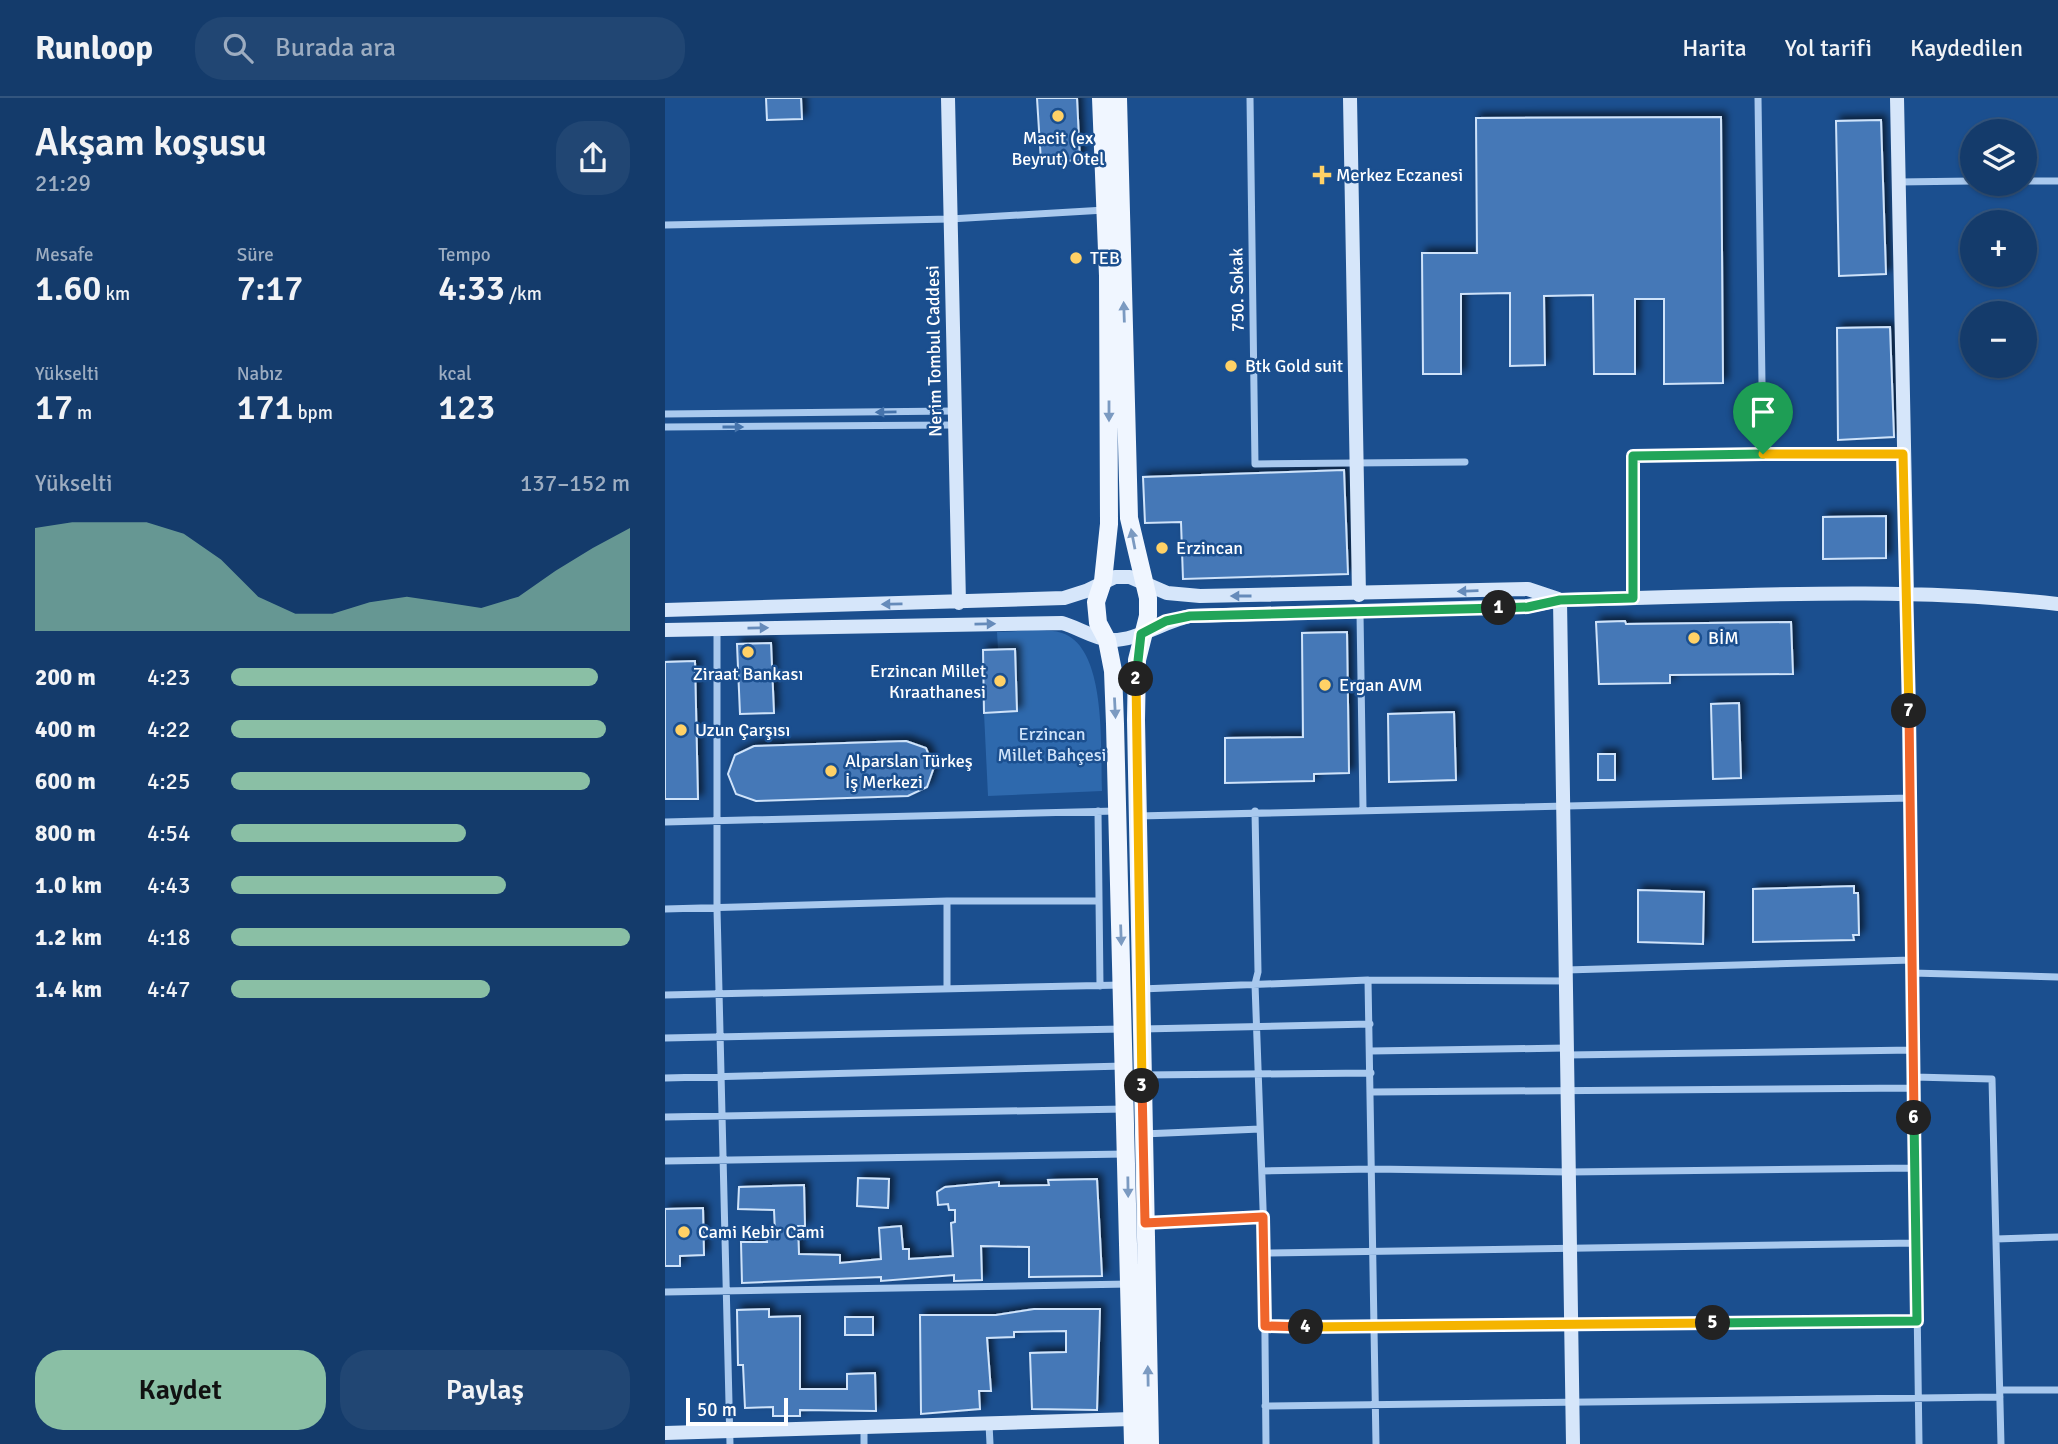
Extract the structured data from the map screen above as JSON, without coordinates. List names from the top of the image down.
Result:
{
  "streets": {
    "street": ["750. Sokak", "Nerim Tombul Caddesi"]
  },
  "parks": ["Erzincan Millet Bahçesi"],
  "places": {
    "other": [
      "Macit (ex Beyrut) Otel",
      "TEB",
      "Btk Gold suit",
      "Erzincan",
      "BİM",
      "Ziraat Bankası",
      "Erzincan Millet Kıraathanesi",
      "Ergan AVM",
      "Uzun Çarşısı",
      "Alparslan Türkeş İş Merkezi",
      "Cami Kebir Cami"
    ],
    "health": ["Merkez Eczanesi"]
  },
  "scale_bar": "50 m",
  "page": {
    "header": "Runloop",
    "search": "Burada ara",
    "nav": ["Harita", "Yol tarifi", "Kaydedilen"],
    "heading": ["Akşam koşusu", "21:29"],
    "map_buttons": ["+", "−"],
    "stats": [
      ["Mesafe", "1.60 km"],
      ["Süre", "7:17"],
      ["Tempo", "4:33 /km"],
      ["Yükselti", "17 m"],
      ["Nabız", "171 bpm"],
      ["kcal", "123"]
    ],
    "chart": ["Yükselti", "137–152 m"],
    "pins": [
      "1",
      "2",
      "7",
      "3",
      "6",
      "5",
      "4"
    ],
    "list": [
      {
        "name": "200 m",
        "note": "4:23"
      },
      {
        "name": "400 m",
        "note": "4:22"
      },
      {
        "name": "600 m",
        "note": "4:25"
      },
      {
        "name": "800 m",
        "note": "4:54"
      },
      {
        "name": "1.0 km",
        "note": "4:43"
      },
      {
        "name": "1.2 km",
        "note": "4:18"
      },
      {
        "name": "1.4 km",
        "note": "4:47"
      }
    ],
    "buttons": ["Kaydet", "Paylaş"],
    "scale": "50 m"
  }
}
